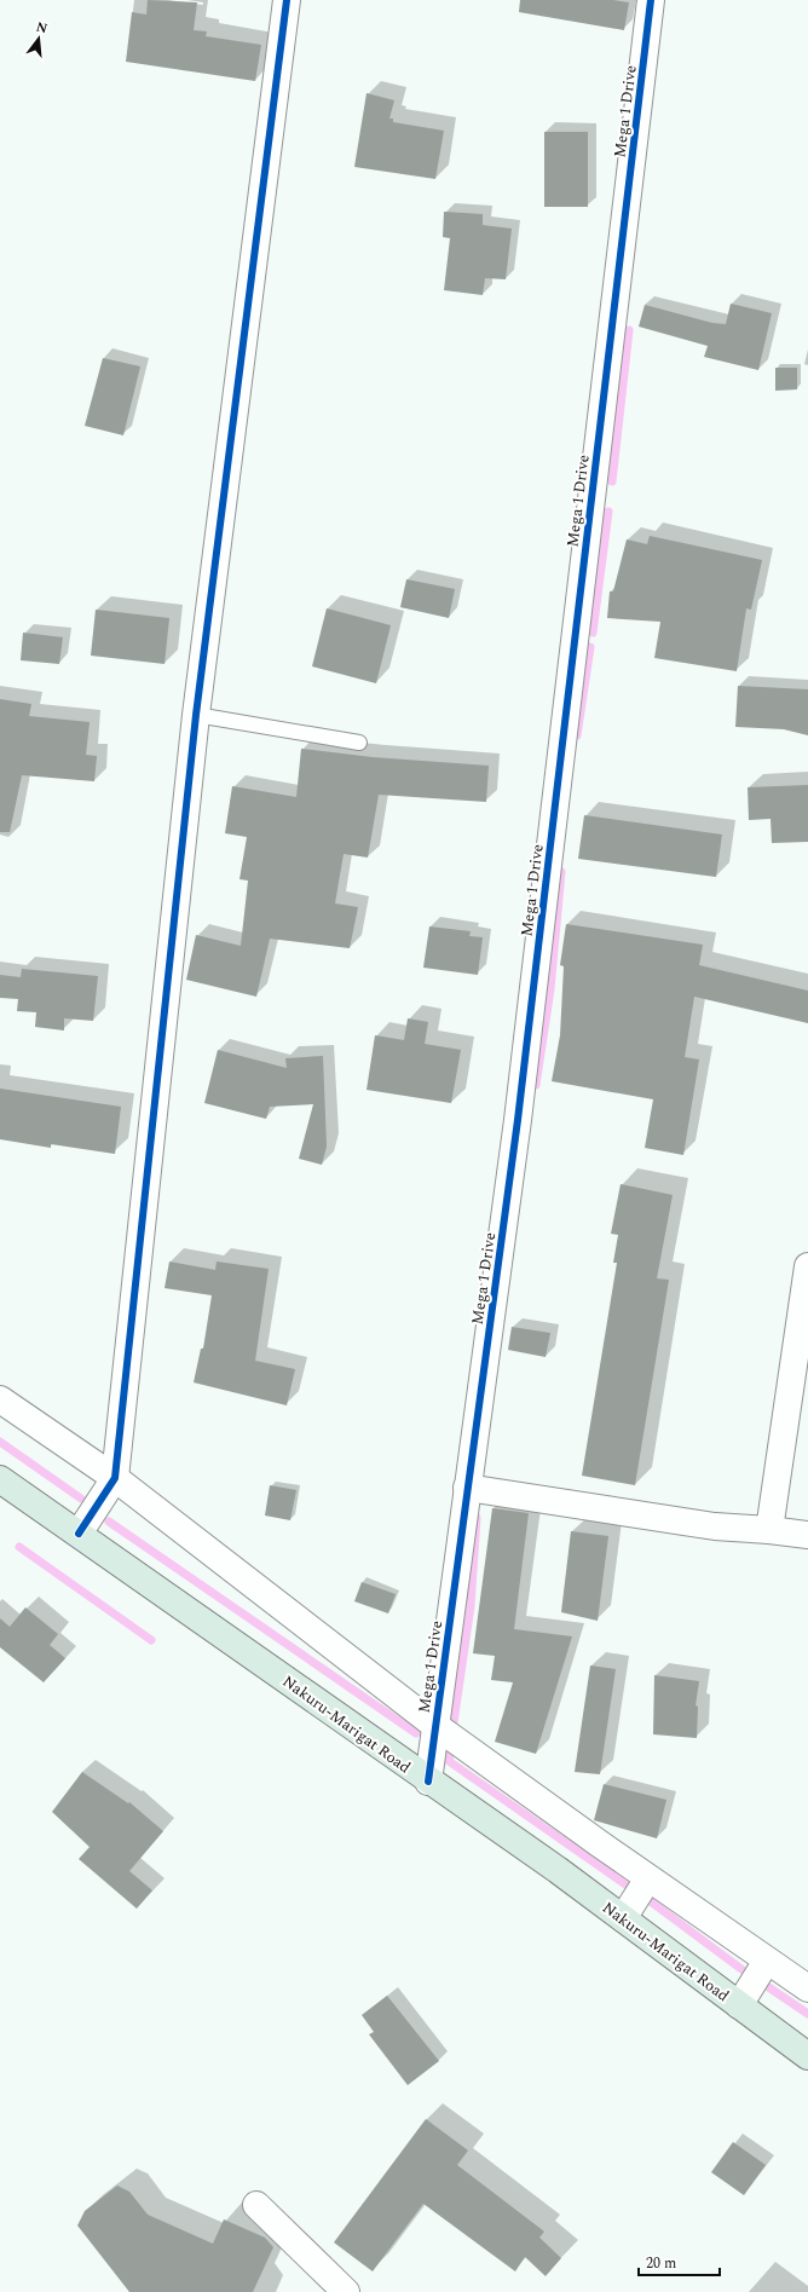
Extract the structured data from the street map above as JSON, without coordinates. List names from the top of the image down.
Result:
{
  "streets": {
    "main road": ["Nakuru-Marigat Road"],
    "street": ["Mega 1 Drive"]
  },
  "crossings": [
    ["Mega 1 Drive", "Nakuru-Marigat Road"]
  ],
  "scale_bar": "20 m",
  "north": "top"
}
